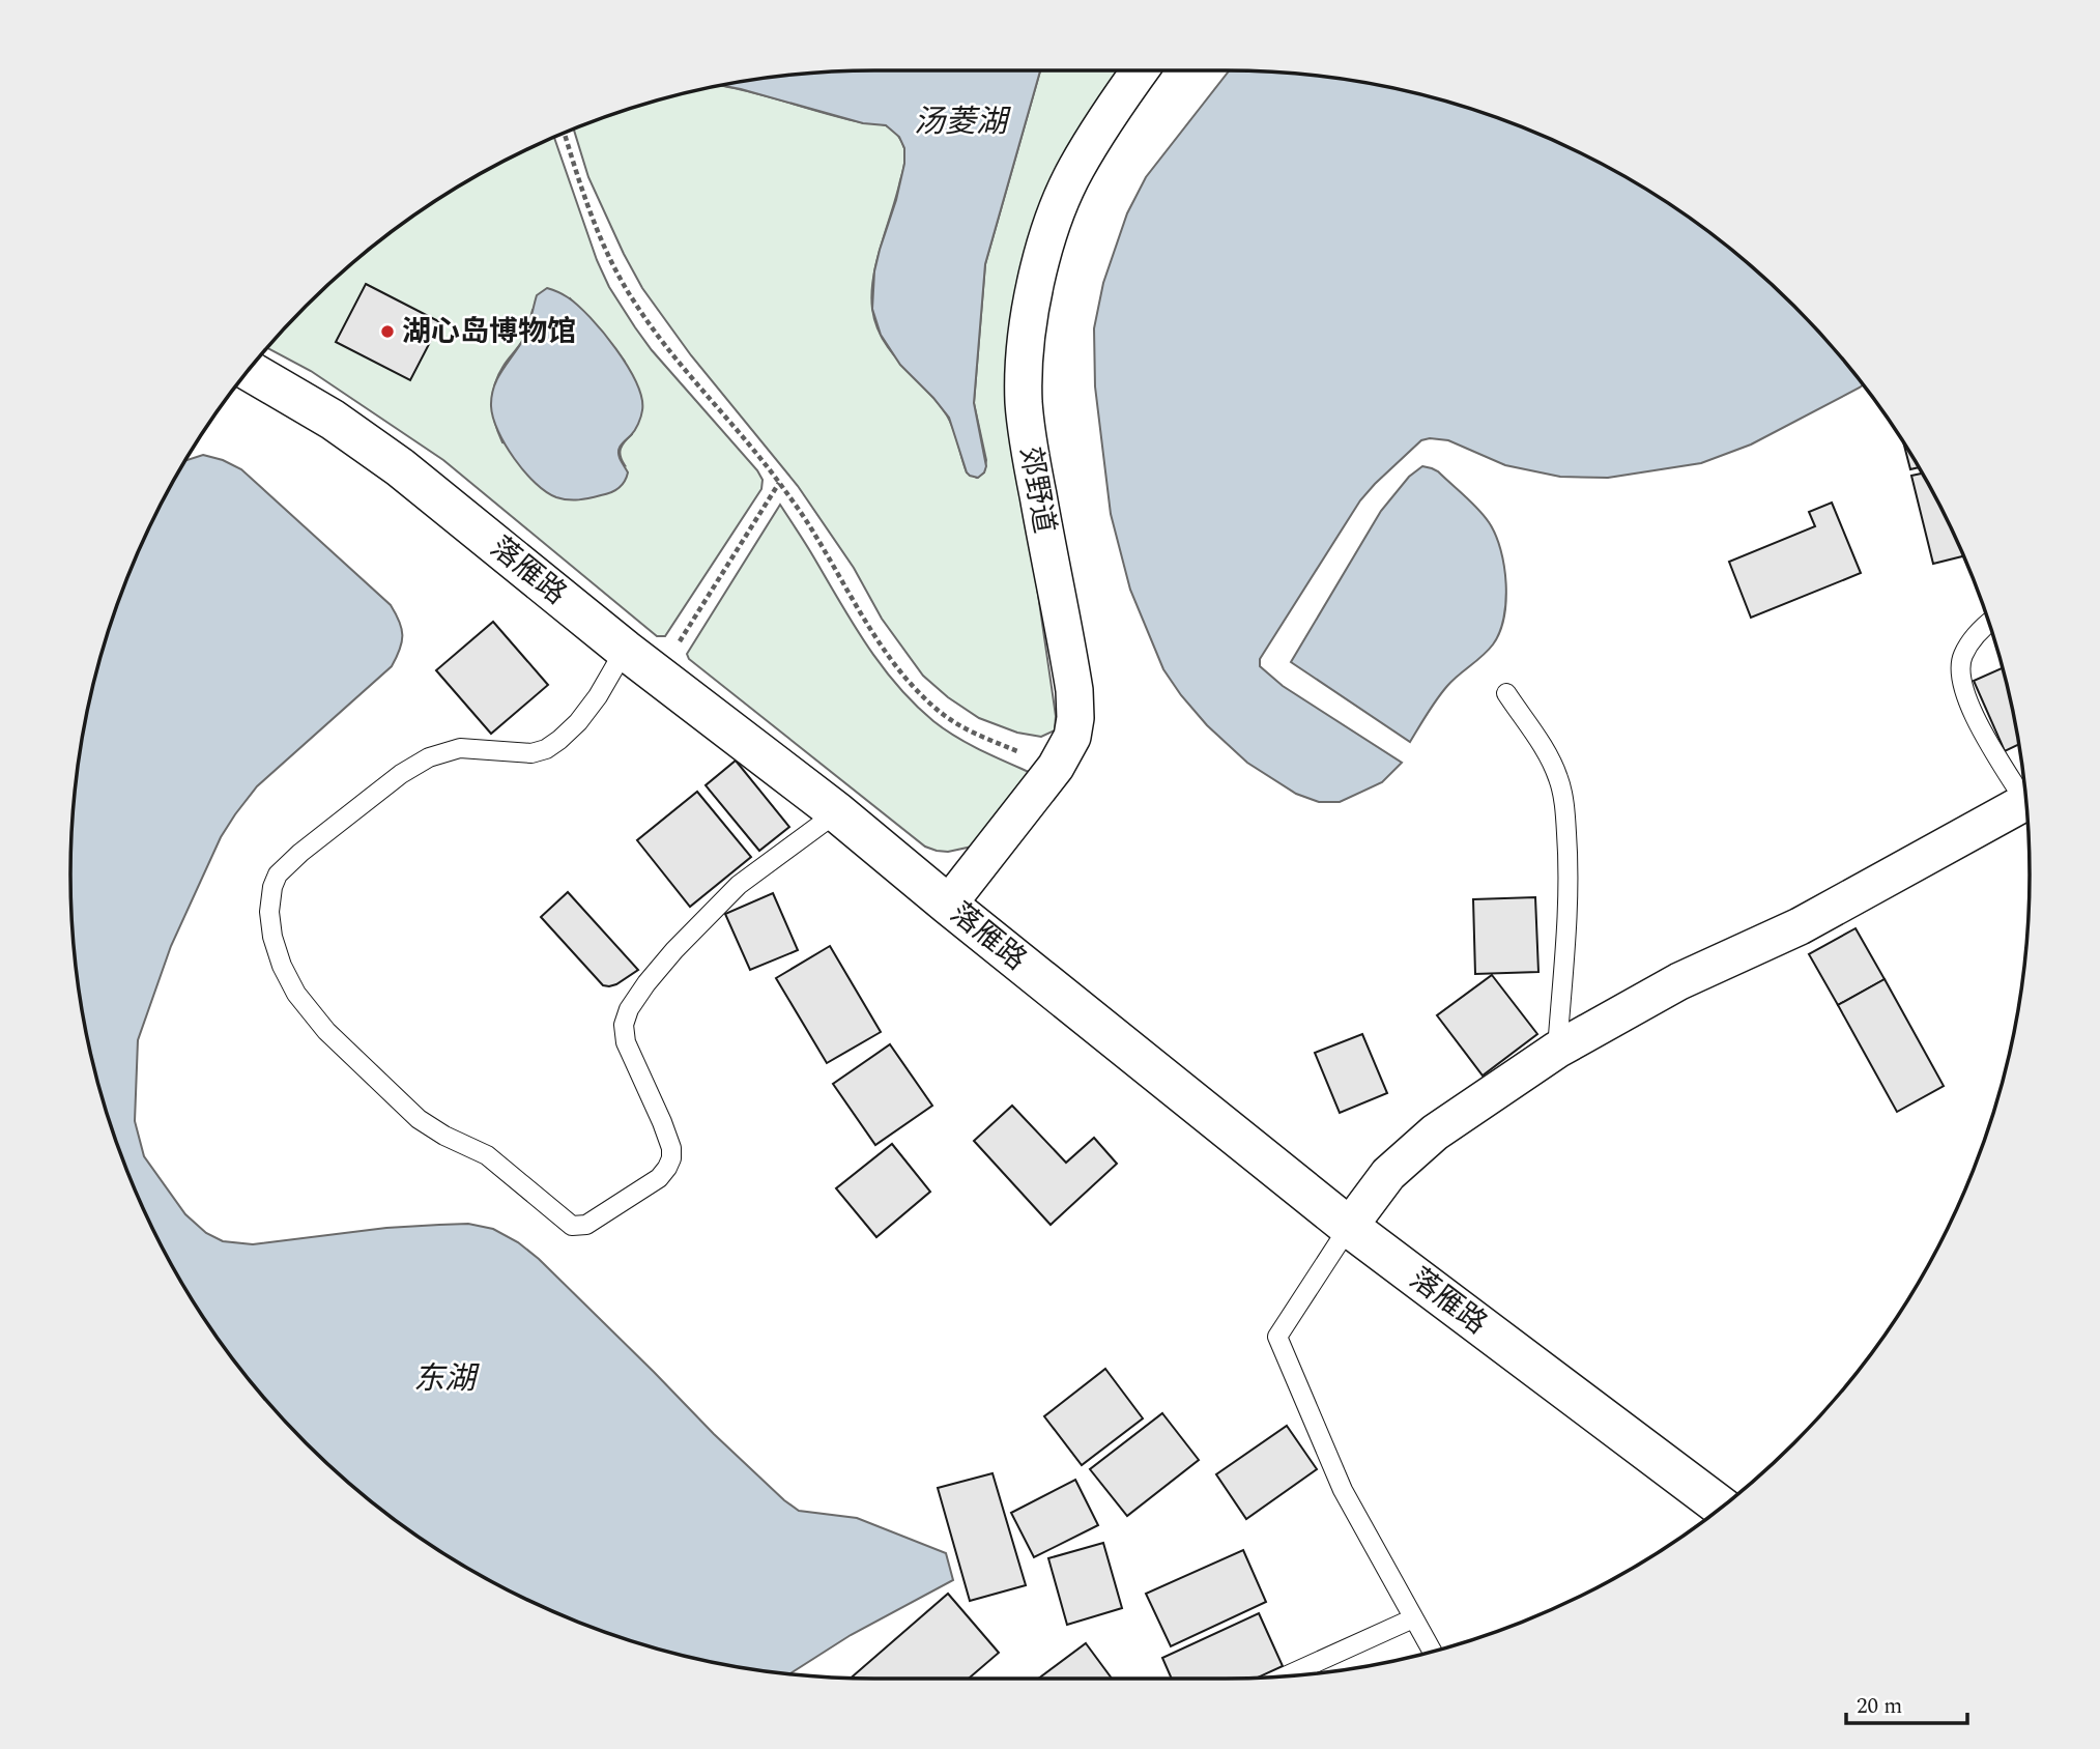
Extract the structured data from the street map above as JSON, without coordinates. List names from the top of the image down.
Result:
{
  "streets": {
    "street": ["郊野道", "落雁路"]
  },
  "crossings": [
    ["郊野道", "落雁路"]
  ],
  "water": ["汤菱湖", "东湖"],
  "places": ["湖心岛博物馆"],
  "scale_bar": "20 m"
}
